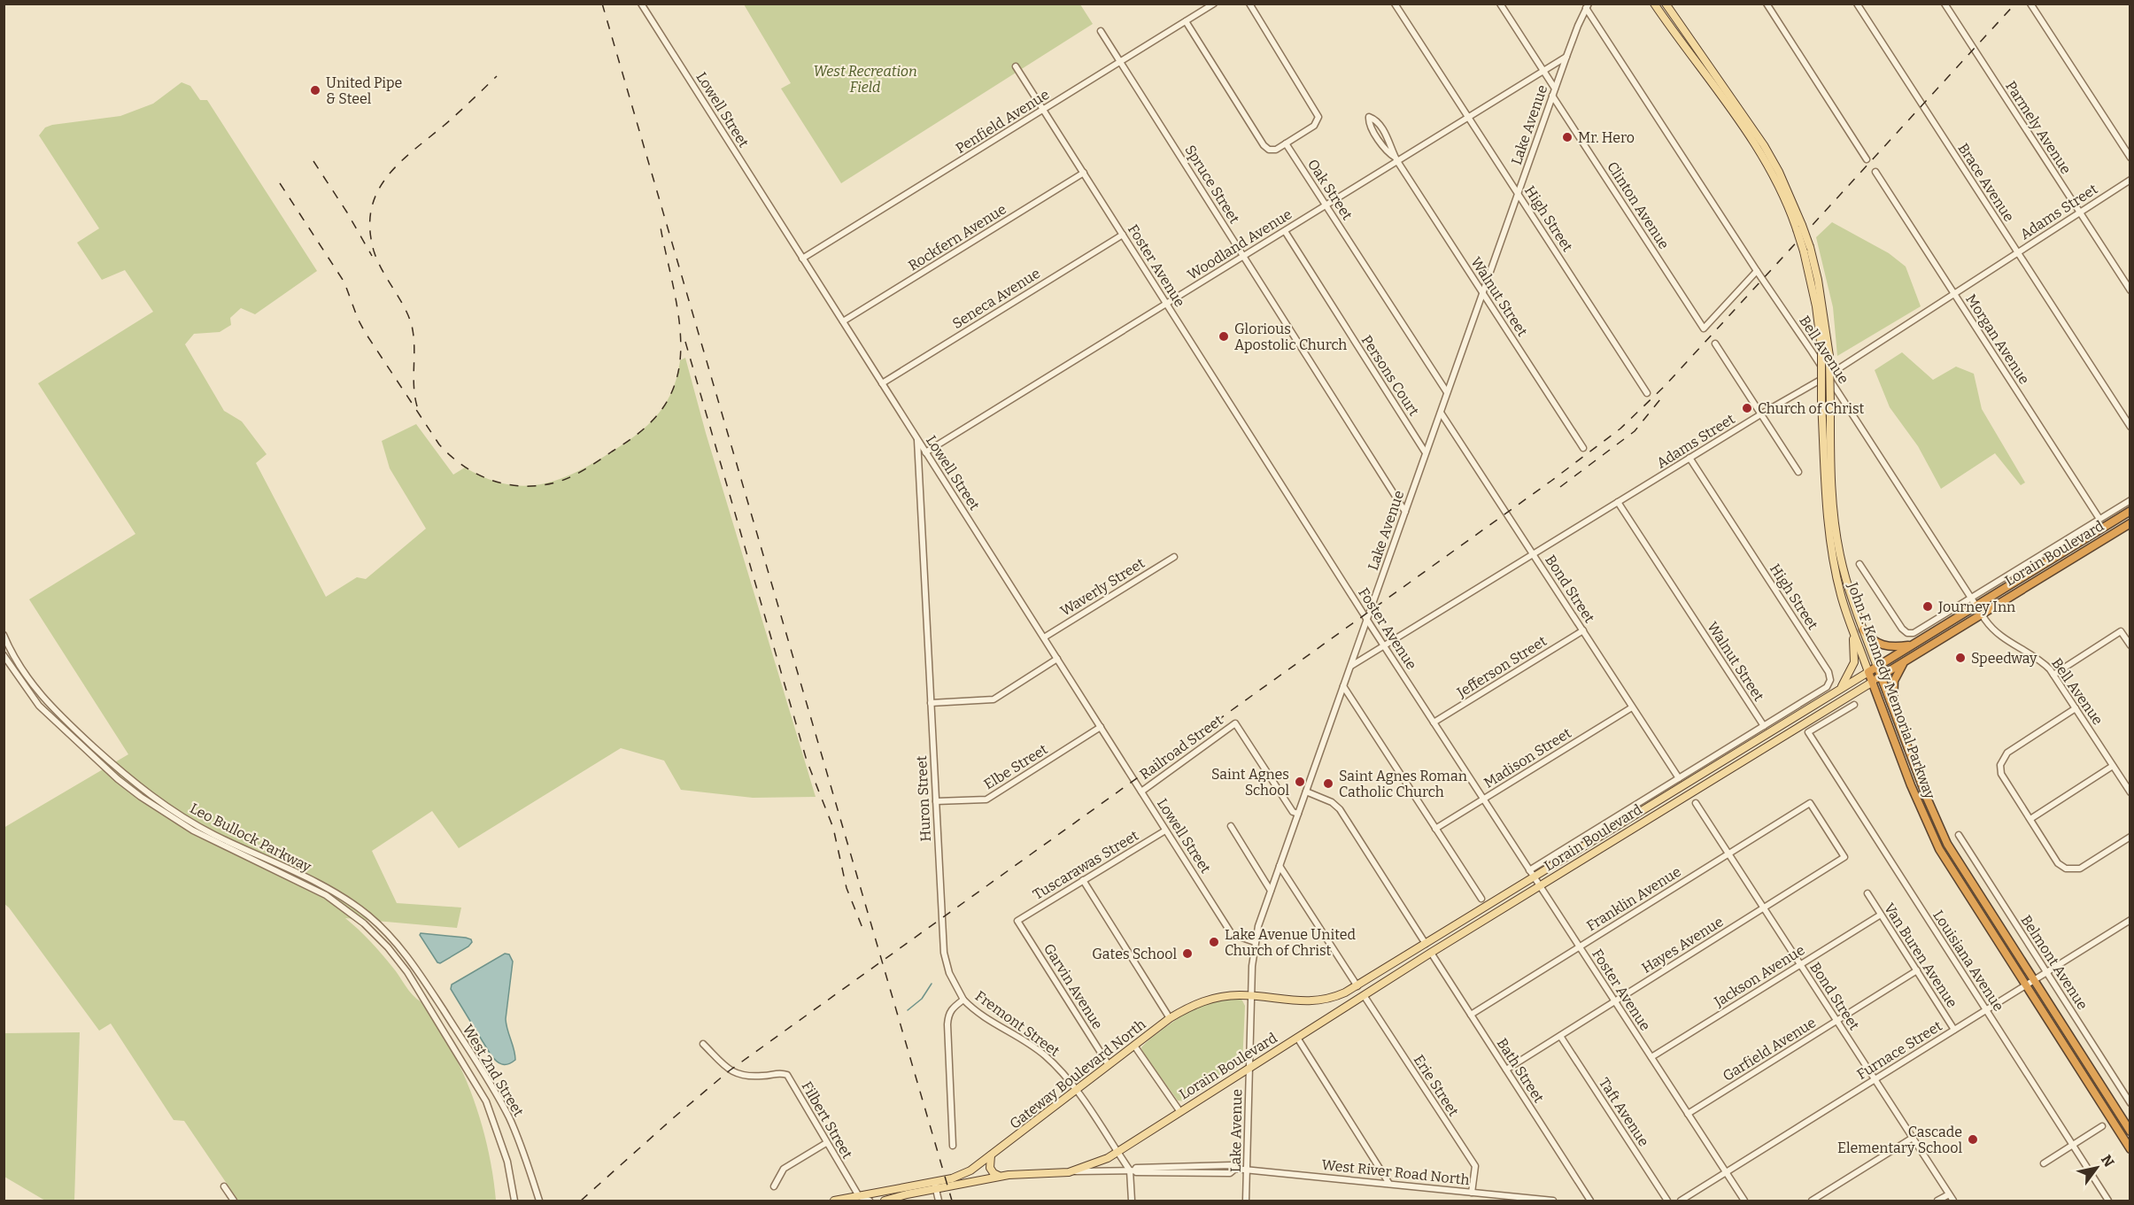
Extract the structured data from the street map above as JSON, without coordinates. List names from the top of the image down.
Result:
{
  "streets": {
    "highway": ["Lorain Boulevard", "John F. Kennedy Memorial Parkway"],
    "main road": ["Gateway Boulevard North", "West River Road North"],
    "street": [
      "Lowell Street",
      "Penfield Avenue",
      "Lake Avenue",
      "Parmely Avenue",
      "Brace Avenue",
      "Spruce Street",
      "Oak Street",
      "Clinton Avenue",
      "Adams Street",
      "High Street",
      "Rockfern Avenue",
      "Woodland Avenue",
      "Foster Avenue",
      "Walnut Street",
      "Seneca Avenue",
      "Morgan Avenue",
      "Bell Avenue",
      "Persons Court",
      "Waverly Street",
      "Bond Street",
      "Jefferson Street",
      "Railroad Street",
      "Madison Street",
      "Elbe Street",
      "Huron Street",
      "Leo Bullock Parkway",
      "Tuscarawas Street",
      "Franklin Avenue",
      "Hayes Avenue",
      "Van Buren Avenue",
      "Louisiana Avenue",
      "Belmont Avenue",
      "Jackson Avenue",
      "Garvin Avenue",
      "Fremont Street",
      "Garfield Avenue",
      "Furnace Street",
      "West 2nd Street",
      "Bath Street",
      "Erie Street",
      "Taft Avenue",
      "Filbert Street"
    ]
  },
  "crossings": [
    ["Lowell Street", "Penfield Avenue"],
    ["Lowell Street", "Lake Avenue"],
    ["Lowell Street", "Rockfern Avenue"],
    ["Lowell Street", "Woodland Avenue"],
    ["Lowell Street", "Seneca Avenue"],
    ["Lowell Street", "Waverly Street"],
    ["Lowell Street", "Railroad Street"],
    ["Lowell Street", "Elbe Street"],
    ["Lowell Street", "Huron Street"],
    ["Lowell Street", "Tuscarawas Street"],
    ["Penfield Avenue", "Spruce Street"],
    ["Penfield Avenue", "Foster Avenue"],
    ["Lake Avenue", "Spruce Street"],
    ["Lake Avenue", "Oak Street"],
    ["Lake Avenue", "Clinton Avenue"],
    ["Lake Avenue", "Adams Street"],
    ["Lake Avenue", "High Street"],
    ["Lake Avenue", "Woodland Avenue"],
    ["Lake Avenue", "Foster Avenue"],
    ["Lake Avenue", "Walnut Street"],
    ["Lake Avenue", "Bell Avenue"],
    ["Lake Avenue", "Persons Court"],
    ["Lake Avenue", "Lorain Boulevard"],
    ["Lake Avenue", "Bond Street"],
    ["Lake Avenue", "Railroad Street"],
    ["Lake Avenue", "Gateway Boulevard North"],
    ["Lake Avenue", "West River Road North"],
    ["Parmely Avenue", "Adams Street"],
    ["Brace Avenue", "Adams Street"],
    ["Spruce Street", "Woodland Avenue"],
    ["Oak Street", "Woodland Avenue"],
    ["Clinton Avenue", "Bell Avenue"],
    ["Adams Street", "High Street"],
    ["Adams Street", "Foster Avenue"],
    ["Adams Street", "Walnut Street"],
    ["Adams Street", "Morgan Avenue"],
    ["Adams Street", "Bell Avenue"],
    ["Adams Street", "Bond Street"],
    ["High Street", "Woodland Avenue"],
    ["High Street", "Walnut Street"],
    ["High Street", "Lorain Boulevard"],
    ["Rockfern Avenue", "Foster Avenue"],
    ["Woodland Avenue", "Foster Avenue"],
    ["Woodland Avenue", "Walnut Street"],
    ["Woodland Avenue", "Persons Court"],
    ["Foster Avenue", "Seneca Avenue"],
    ["Foster Avenue", "Lorain Boulevard"],
    ["Foster Avenue", "Jefferson Street"],
    ["Foster Avenue", "Madison Street"],
    ["Foster Avenue", "Franklin Avenue"],
    ["Foster Avenue", "Hayes Avenue"],
    ["Foster Avenue", "Jackson Avenue"],
    ["Foster Avenue", "Garfield Avenue"],
    ["Foster Avenue", "Furnace Street"],
    ["Walnut Street", "Lorain Boulevard"],
    ["Morgan Avenue", "Lorain Boulevard"],
    ["Bell Avenue", "Lorain Boulevard"],
    ["Lorain Boulevard", "Bond Street"],
    ["Lorain Boulevard", "John F. Kennedy Memorial Parkway"],
    ["Lorain Boulevard", "Fremont Street"],
    ["Lorain Boulevard", "Bath Street"],
    ["Lorain Boulevard", "Gateway Boulevard North"],
    ["Lorain Boulevard", "Erie Street"],
    ["Lorain Boulevard", "West River Road North"],
    ["Bond Street", "Jefferson Street"],
    ["Bond Street", "Madison Street"],
    ["Bond Street", "Franklin Avenue"],
    ["Bond Street", "Hayes Avenue"],
    ["Bond Street", "Jackson Avenue"],
    ["Bond Street", "Garfield Avenue"],
    ["Bond Street", "Furnace Street"],
    ["John F. Kennedy Memorial Parkway", "Furnace Street"],
    ["Elbe Street", "Huron Street"],
    ["Huron Street", "Fremont Street"],
    ["Leo Bullock Parkway", "West 2nd Street"],
    ["Tuscarawas Street", "Garvin Avenue"],
    ["Franklin Avenue", "Hayes Avenue"],
    ["Franklin Avenue", "Bath Street"],
    ["Hayes Avenue", "Bath Street"],
    ["Hayes Avenue", "Taft Avenue"],
    ["Van Buren Avenue", "Jackson Avenue"],
    ["Van Buren Avenue", "Garfield Avenue"],
    ["Van Buren Avenue", "Furnace Street"],
    ["Louisiana Avenue", "Furnace Street"],
    ["Belmont Avenue", "Furnace Street"],
    ["Garvin Avenue", "Gateway Boulevard North"],
    ["Fremont Street", "Gateway Boulevard North"],
    ["Fremont Street", "West River Road North"],
    ["Gateway Boulevard North", "Filbert Street"],
    ["Gateway Boulevard North", "West River Road North"],
    ["Erie Street", "West River Road North"]
  ],
  "parks": ["West Recreation Field"],
  "places": [
    "United Pipe & Steel",
    "Mr. Hero",
    "Glorious Apostolic Church",
    "Church of Christ",
    "Journey Inn",
    "Speedway",
    "Saint Agnes School",
    "Saint Agnes Roman Catholic Church",
    "Lake Avenue United Church of Christ",
    "Gates School",
    "Cascade Elementary School"
  ],
  "north": "top right"
}
